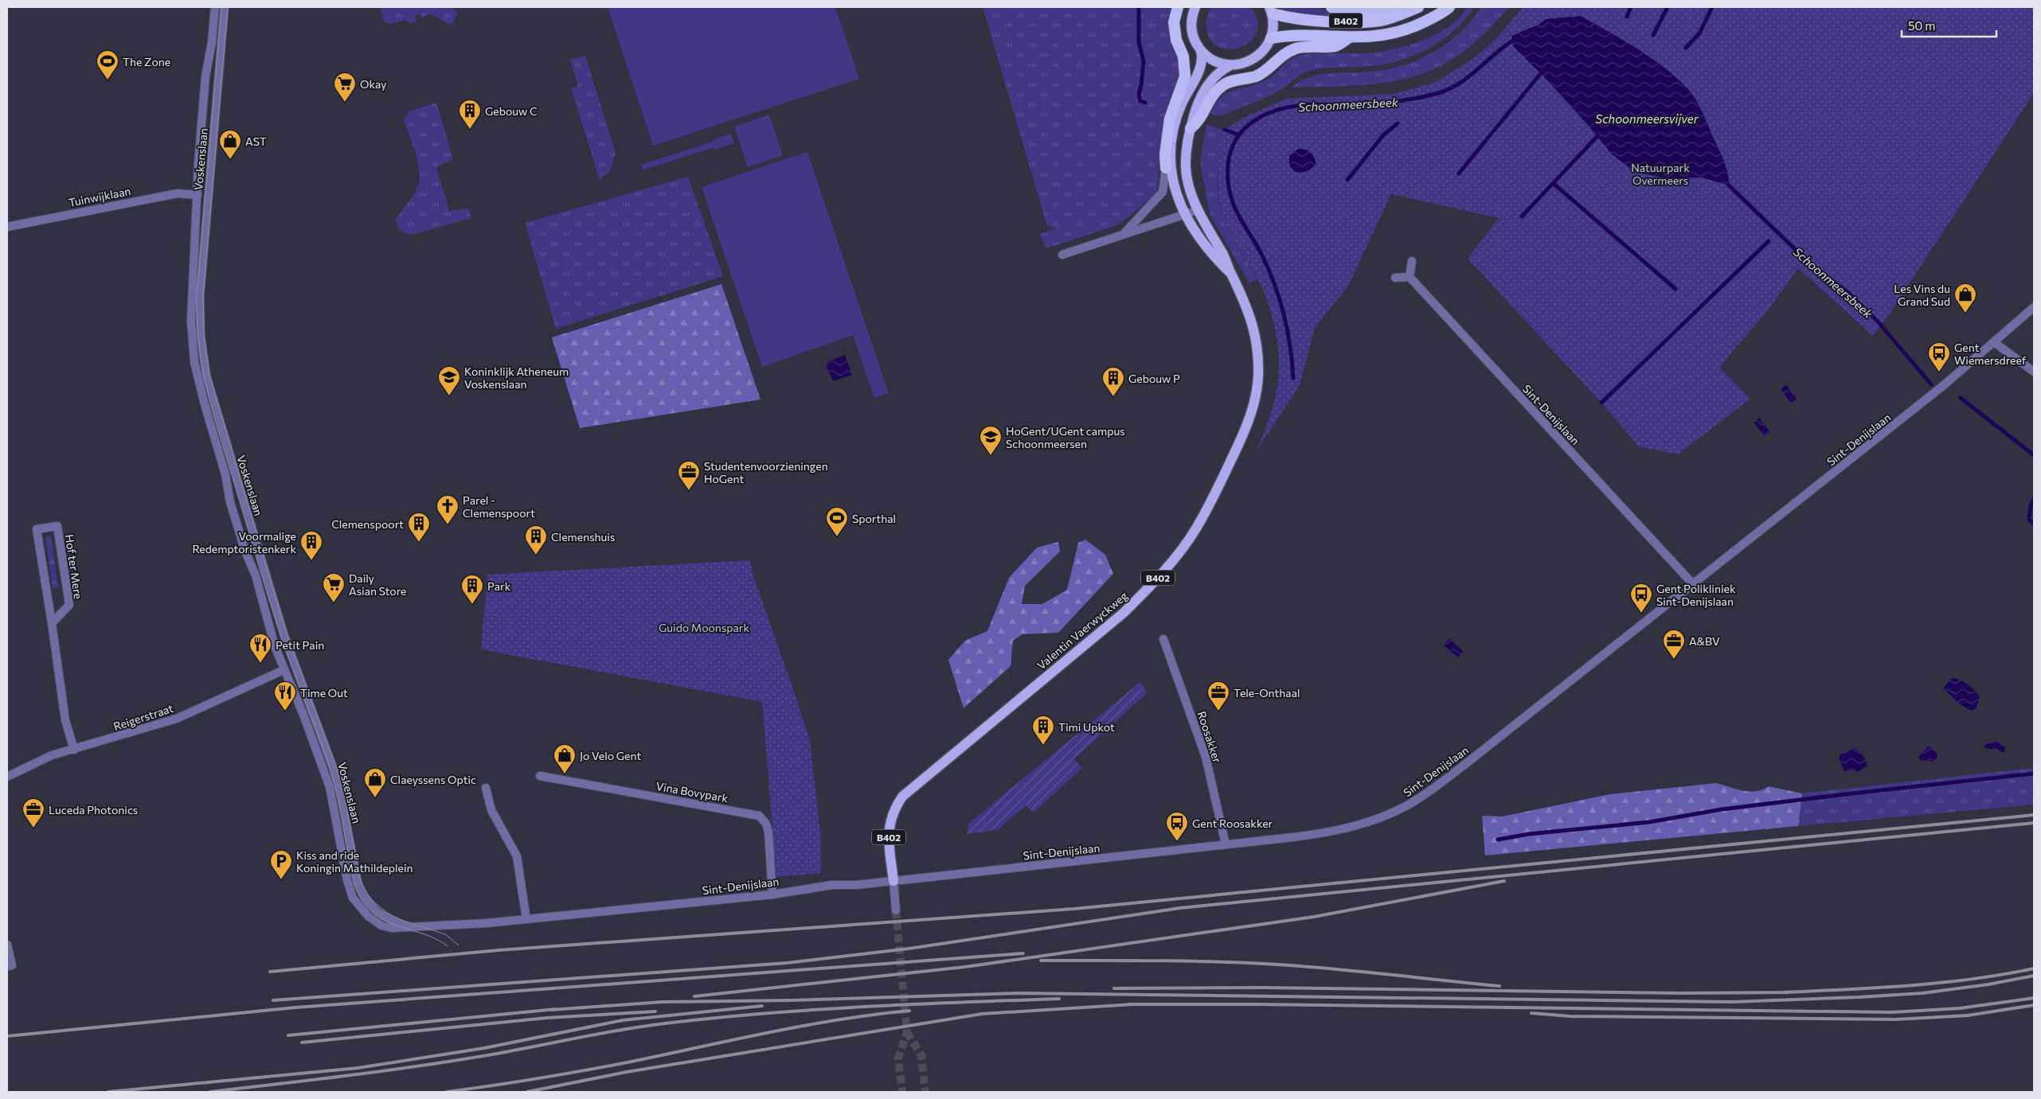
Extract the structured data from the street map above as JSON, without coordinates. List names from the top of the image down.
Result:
{
  "streets": {
    "highway": ["B402"],
    "main road": ["Valentin Vaerwyckweg"],
    "street": [
      "Voskenslaan",
      "Tuinwijklaan",
      "Sint-Denijslaan",
      "Hof ter Mere",
      "Reigerstraat",
      "Roosakker",
      "Vina Bovypark"
    ]
  },
  "crossings": [
    ["B402", "Valentin Vaerwyckweg"],
    ["Voskenslaan", "Tuinwijklaan"],
    ["Voskenslaan", "Sint-Denijslaan"],
    ["Voskenslaan", "Reigerstraat"],
    ["Sint-Denijslaan", "Valentin Vaerwyckweg"],
    ["Sint-Denijslaan", "Roosakker"],
    ["Sint-Denijslaan", "Vina Bovypark"],
    ["Hof ter Mere", "Reigerstraat"]
  ],
  "water": ["Schoonmeersbeek", "Schoonmeersvijver"],
  "parks": ["Natuurpark Overmeers", "Guido Moonspark"],
  "places": {
    "sports": ["The Zone", "Sporthal"],
    "supermarket": ["Okay", "Daily Asian Store"],
    "building": [
      "Gebouw C",
      "Gebouw P",
      "Clemenspoort",
      "Clemenshuis",
      "Voormalige Redemptoristenkerk",
      "Park",
      "Timi Upkot"
    ],
    "shop": [
      "AST",
      "Les Vins du Grand Sud",
      "Jo Velo Gent",
      "Claeyssens Optic"
    ],
    "bus stop": ["Gent Wiemersdreef", "Gent Polikliniek Sint-Denijslaan", "Gent Roosakker"],
    "school or university": ["Koninklijk Atheneum Voskenslaan", "HoGent/UGent campus Schoonmeersen"],
    "office": [
      "Studentenvoorzieningen HoGent",
      "A&BV",
      "Tele-Onthaal",
      "Luceda Photonics"
    ],
    "church": ["Parel - Clemenspoort"],
    "restaurant": ["Petit Pain", "Time Out"],
    "parking": ["Kiss and ride Koningin Mathildeplein"]
  },
  "scale_bar": "50 m"
}
